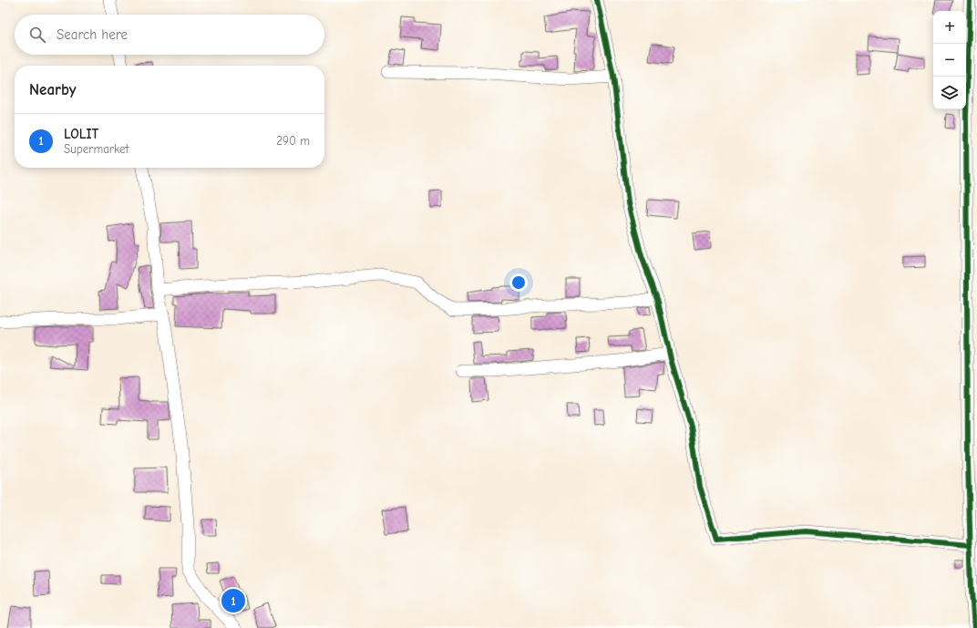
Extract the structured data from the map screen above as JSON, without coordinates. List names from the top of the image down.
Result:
{
  "page": {
    "map_buttons": ["+", "−"],
    "search": "Search here",
    "heading": "Nearby",
    "list": [
      {
        "mark": "1",
        "name": "LOLIT",
        "note": "Supermarket",
        "value": "290 m"
      }
    ],
    "pins": "1"
  }
}
